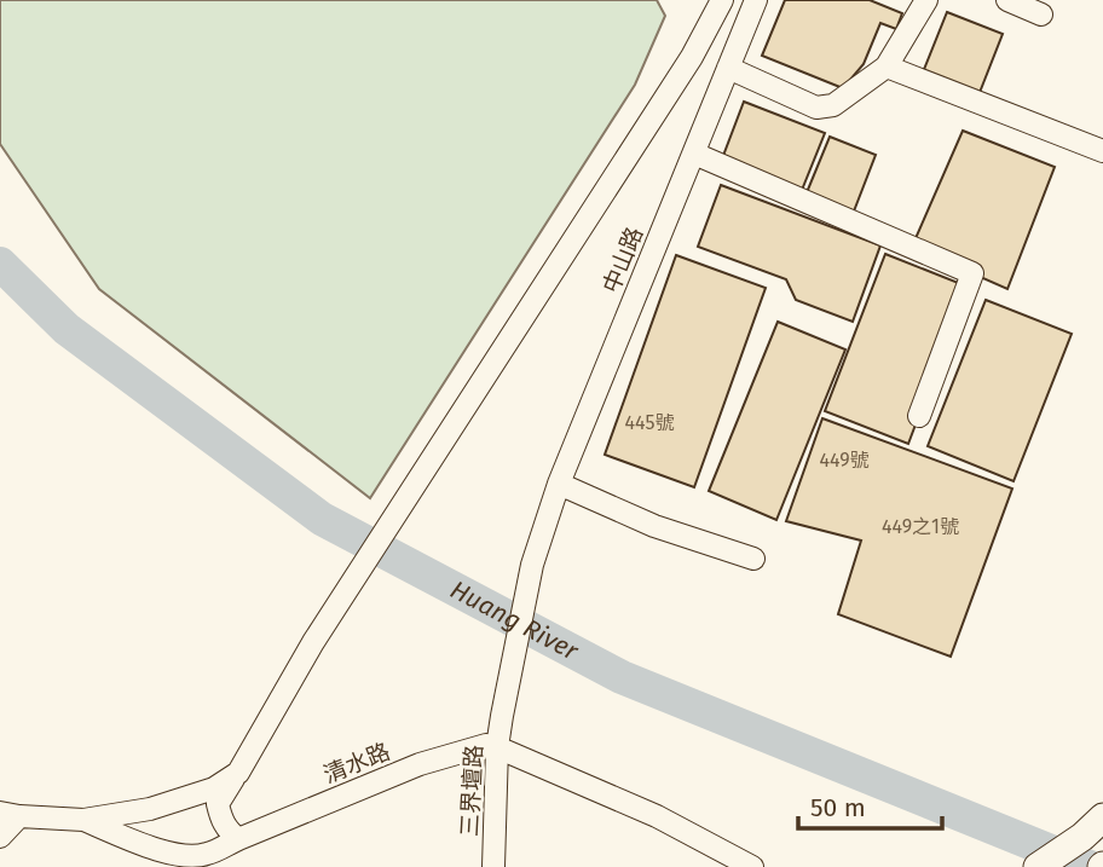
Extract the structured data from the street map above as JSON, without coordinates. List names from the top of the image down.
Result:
{
  "streets": {
    "street": ["中山路", "清水路", "三界壇路"]
  },
  "crossings": [
    ["中山路", "三界壇路"],
    ["清水路", "三界壇路"]
  ],
  "water": ["Huang River"],
  "house_numbers": ["445號", "449號", "449之1號"],
  "scale_bar": "50 m"
}
